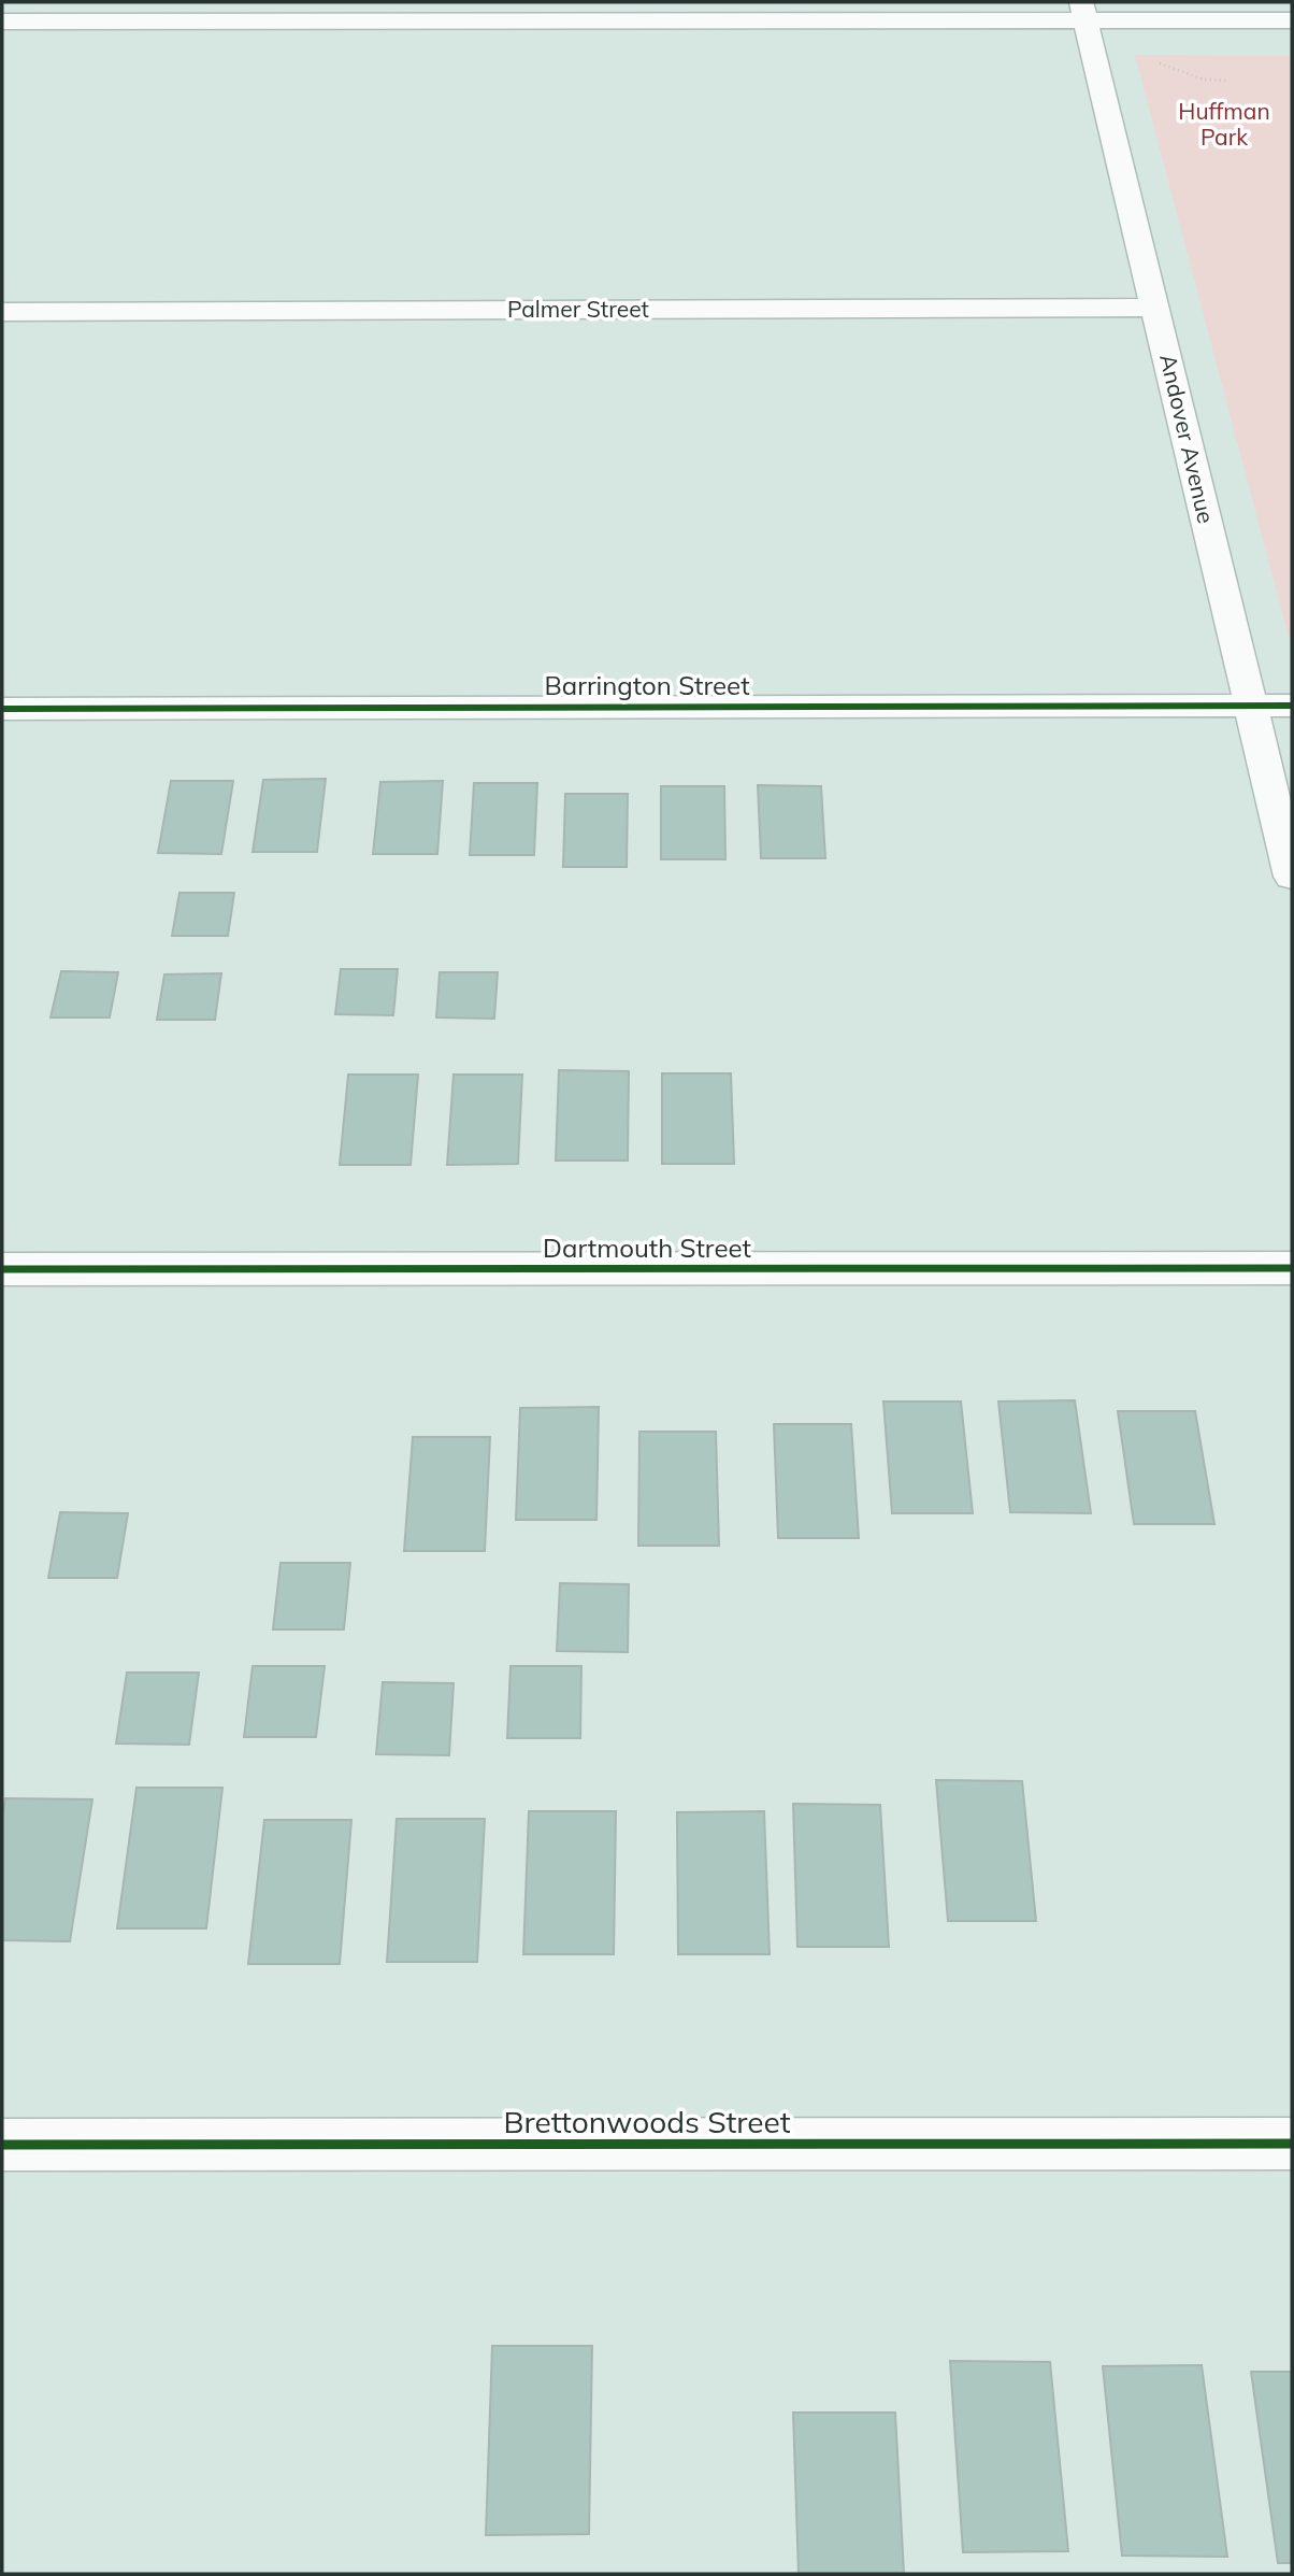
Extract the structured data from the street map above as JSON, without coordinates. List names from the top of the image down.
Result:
{
  "streets": {
    "street": [
      "Palmer Street",
      "Andover Avenue",
      "Barrington Street",
      "Dartmouth Street",
      "Brettonwoods Street"
    ]
  },
  "crossings": [
    ["Palmer Street", "Andover Avenue"],
    ["Andover Avenue", "Barrington Street"]
  ],
  "parks": ["Huffman Park"]
}
